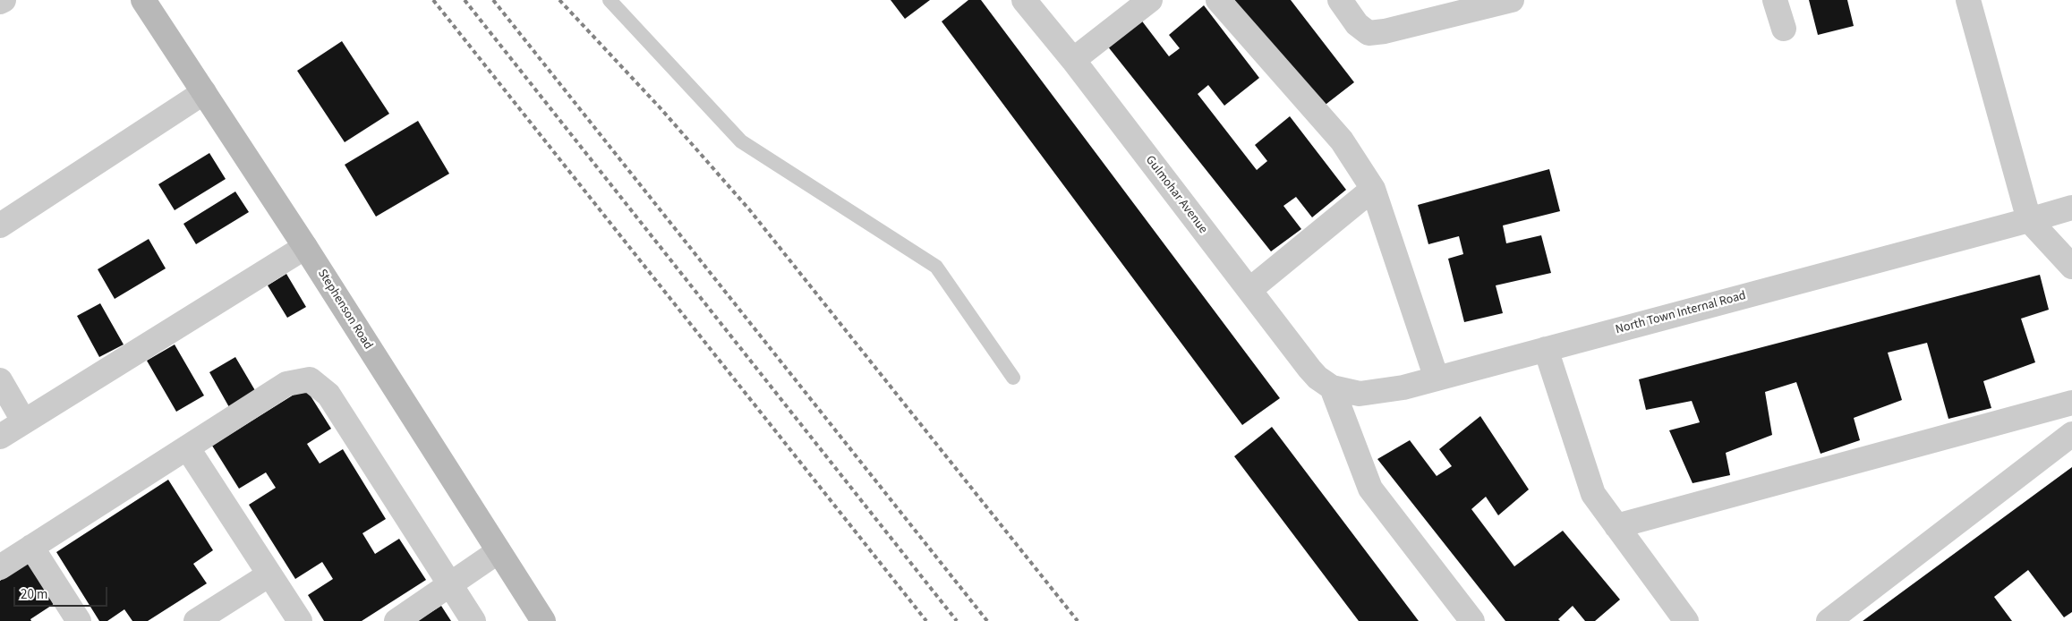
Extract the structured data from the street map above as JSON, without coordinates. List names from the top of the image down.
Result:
{
  "streets": {
    "main road": ["Stephenson Road"],
    "street": ["Gulmohar Avenue", "North Town Internal Road"]
  },
  "crossings": [
    ["Gulmohar Avenue", "North Town Internal Road"]
  ],
  "scale_bar": "20 m"
}
